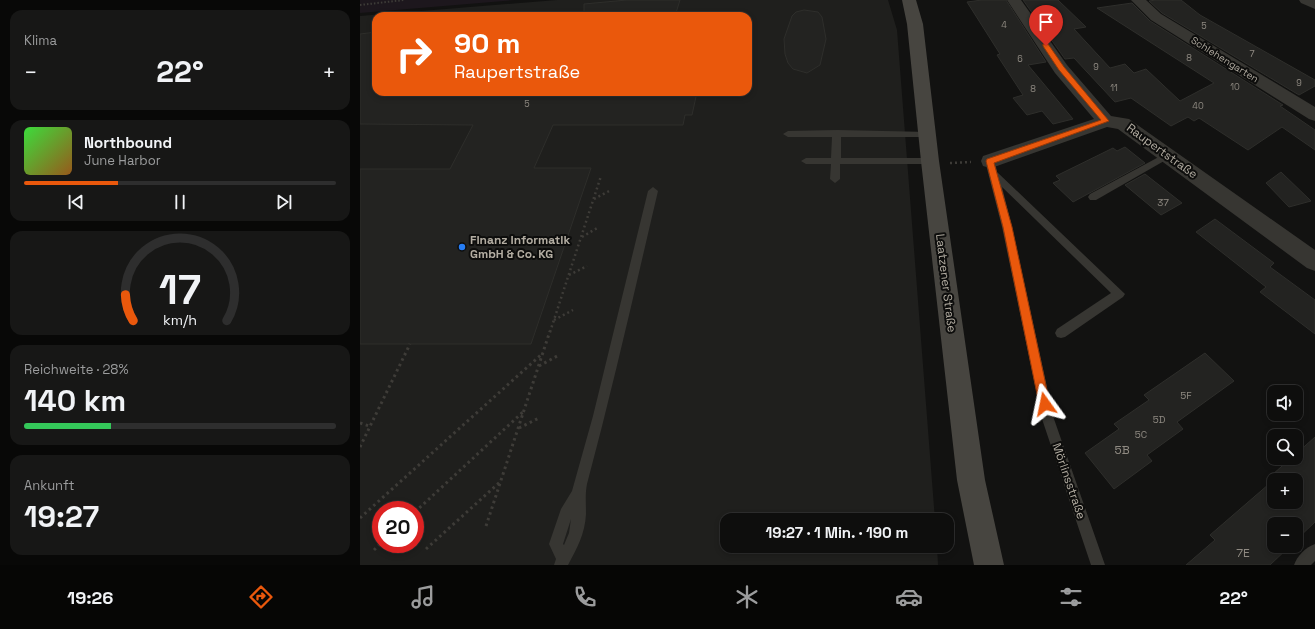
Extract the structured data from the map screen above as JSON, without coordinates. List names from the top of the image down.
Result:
{
  "streets": {
    "main road": ["Laatzener Straße"],
    "street": ["Schlehengarten", "Raupertstraße"],
    "lane": ["Mörlinsstraße"]
  },
  "crossings": [
    ["Raupertstraße", "Mörlinsstraße"]
  ],
  "places": ["Finanz Informatik GmbH & Co. KG"],
  "house_numbers": [
    "4",
    "5",
    "7",
    "8",
    "6",
    "9",
    "9",
    "10",
    "11",
    "8",
    "5",
    "40",
    "37",
    "5F",
    "5D",
    "5C",
    "5B",
    "7E"
  ],
  "page": {
    "tile": [
      "Klima",
      ["Reichweite · 28%", "140 km"],
      ["Ankunft", "19:27"]
    ],
    "turn": ["90 m", "Raupertstraße"],
    "heat": ["−", "22°", "+"],
    "song": ["Northbound", "June Harbor"],
    "map_buttons": ["+", "−"],
    "limit": "20",
    "trip": "19:27 · 1 Min. · 190 m",
    "tabs": ["19:26", "22°"],
    "gauge": ["17", "km/h"]
  }
}
